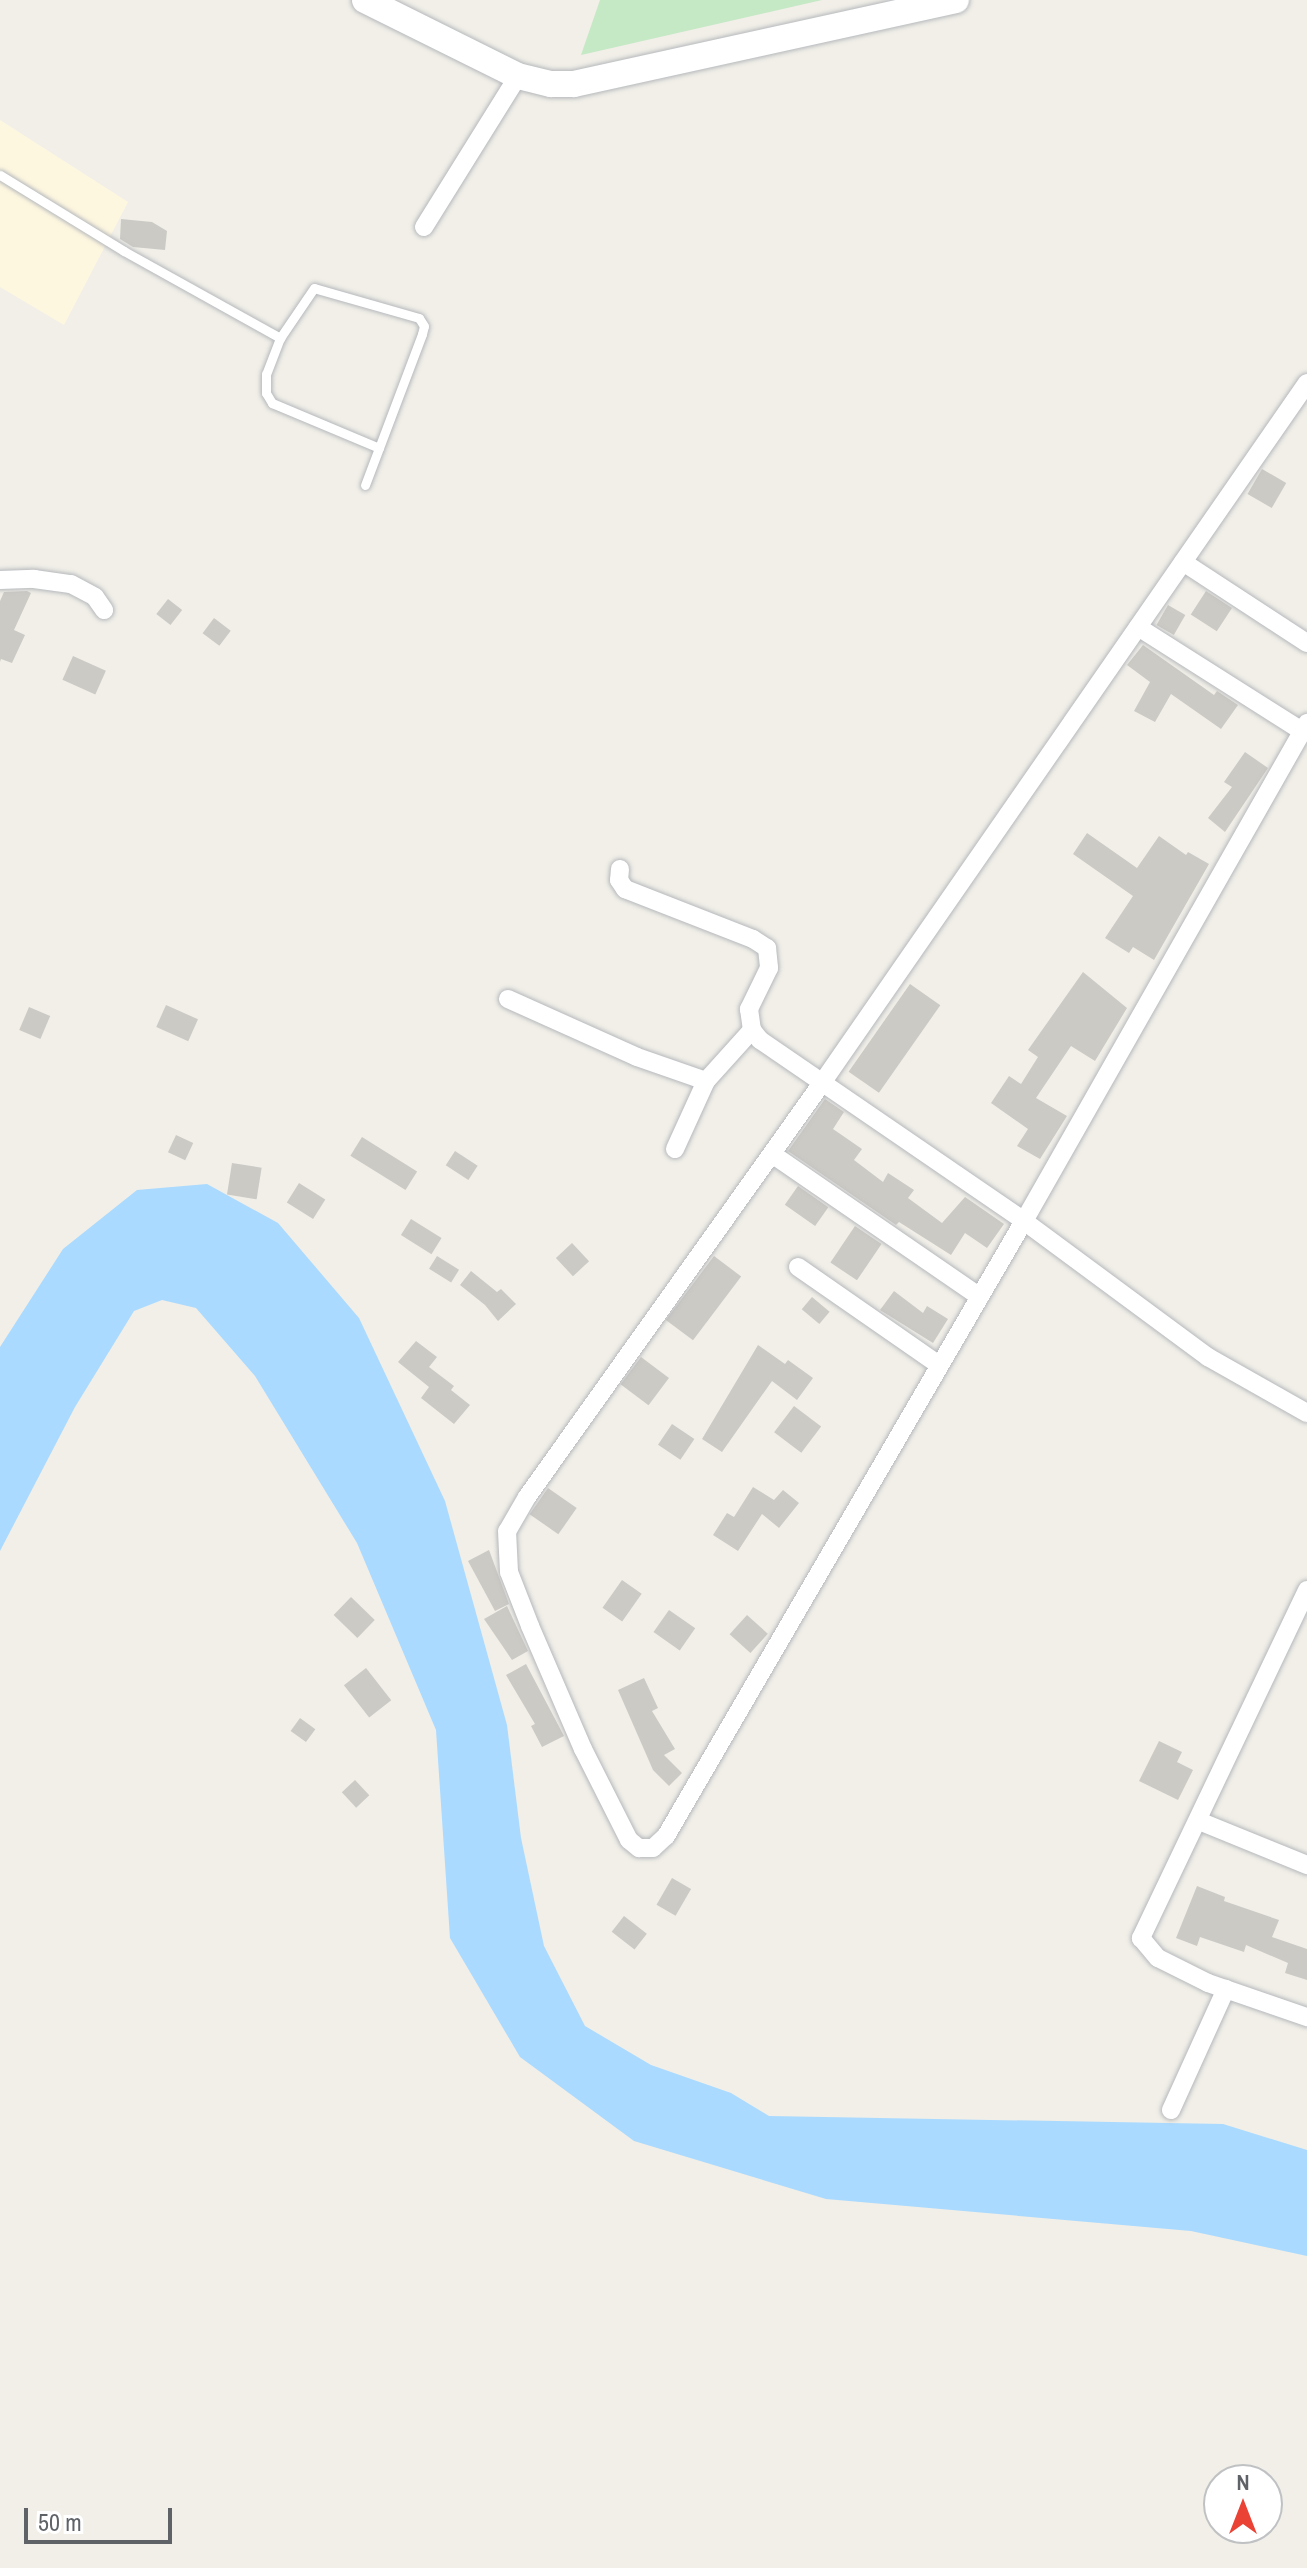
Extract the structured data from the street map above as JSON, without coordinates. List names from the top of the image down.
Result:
{
  "scale_bar": "50 m",
  "north": "top"
}
